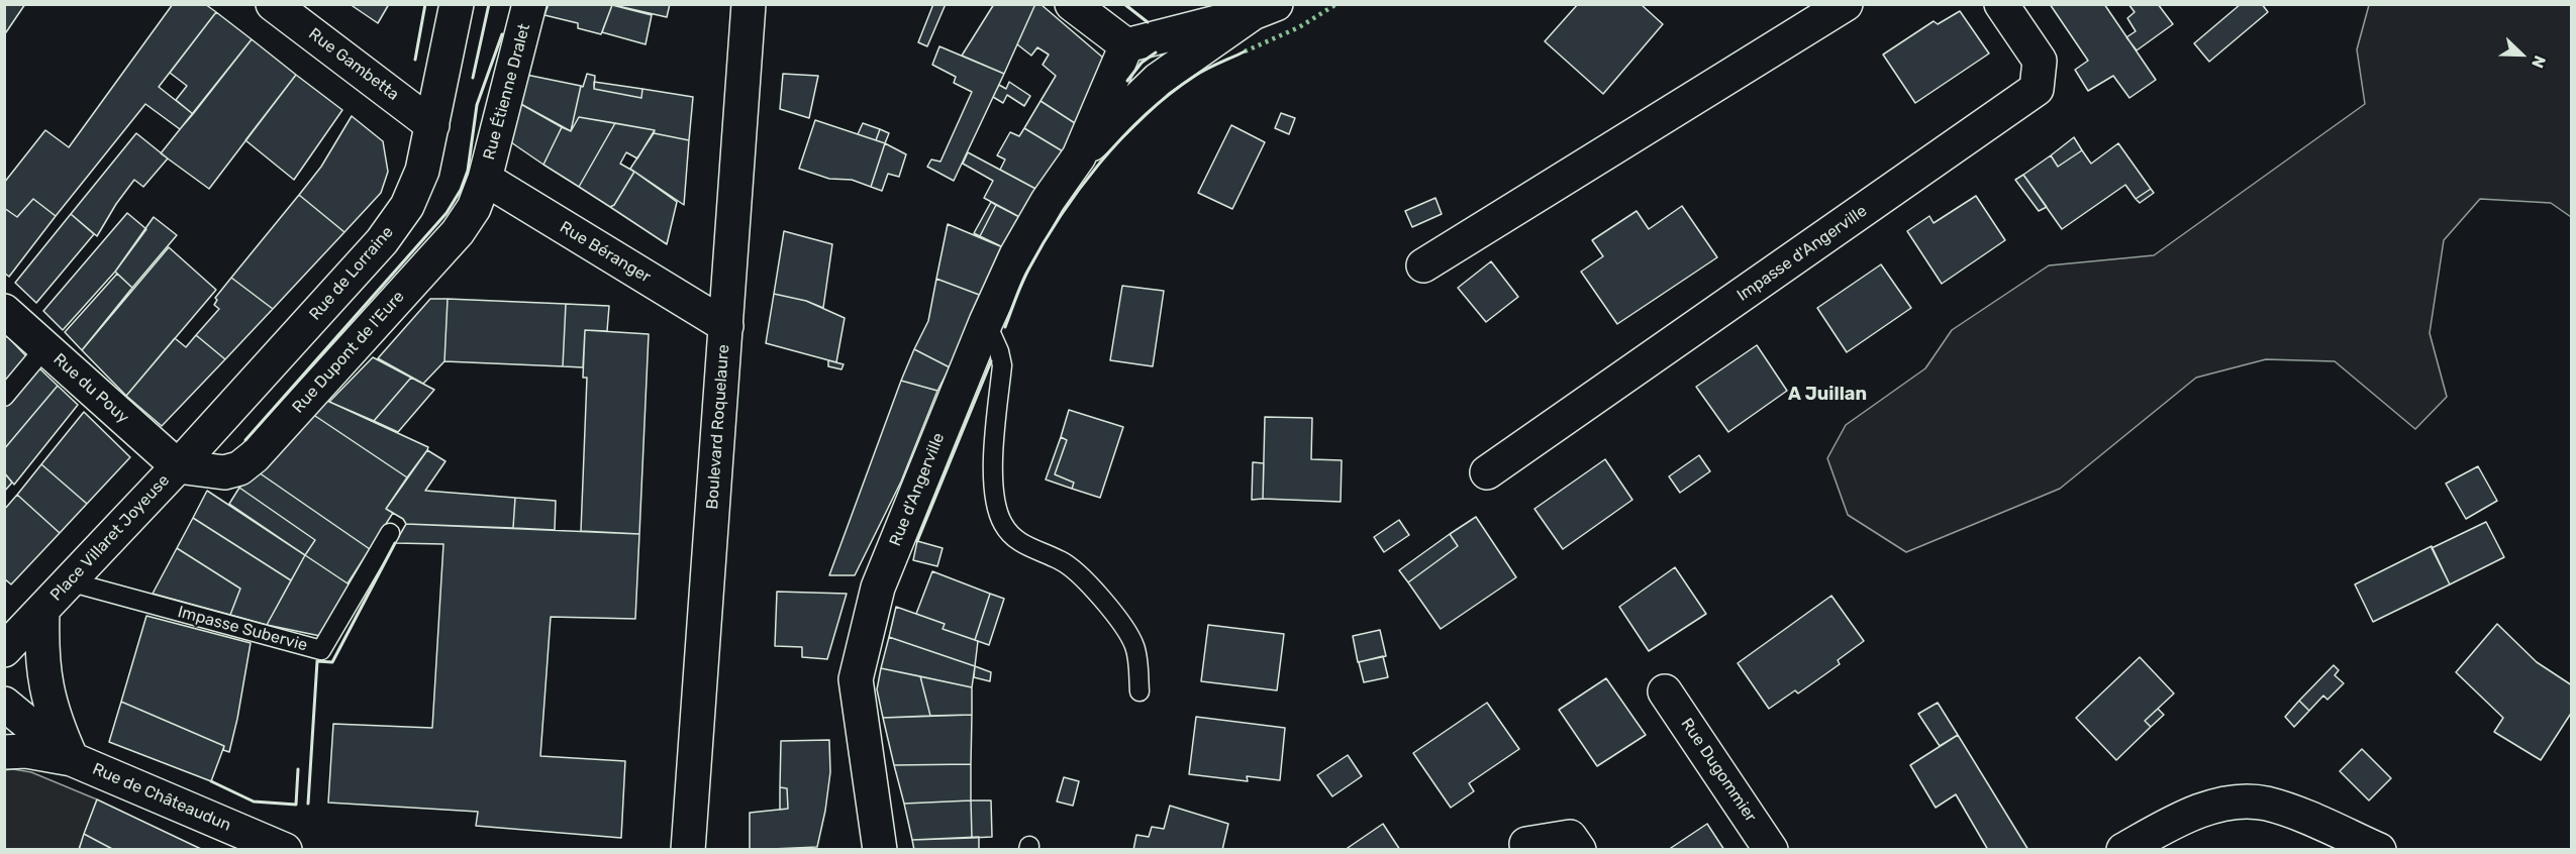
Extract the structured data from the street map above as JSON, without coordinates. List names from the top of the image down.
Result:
{
  "streets": {
    "street": [
      "Rue Gambetta",
      "Rue Étienne Dralet",
      "Rue Béranger",
      "Impasse d'Angerville",
      "Rue de Lorraine",
      "Rue Dupont de l'Eure",
      "Rue du Pouy",
      "Boulevard Roquelaure",
      "Rue d'Angerville",
      "Place Villaret Joyeuse",
      "Rue Dugommier",
      "Rue de Châteaudun"
    ],
    "lane": ["Impasse Subervie"]
  },
  "crossings": [
    ["Rue Gambetta", "Rue de Lorraine"],
    ["Rue Étienne Dralet", "Rue Béranger"],
    ["Rue Étienne Dralet", "Rue Dupont de l'Eure"],
    ["Rue Béranger", "Rue Dupont de l'Eure"],
    ["Rue Béranger", "Boulevard Roquelaure"],
    ["Rue de Lorraine", "Rue Dupont de l'Eure"],
    ["Rue de Lorraine", "Rue du Pouy"],
    ["Rue de Lorraine", "Place Villaret Joyeuse"],
    ["Rue Dupont de l'Eure", "Rue du Pouy"],
    ["Rue Dupont de l'Eure", "Place Villaret Joyeuse"],
    ["Rue du Pouy", "Place Villaret Joyeuse"],
    ["Place Villaret Joyeuse", "Impasse Subervie"],
    ["Place Villaret Joyeuse", "Rue de Châteaudun"]
  ],
  "districts": ["A Juillan"],
  "north": "bottom right"
}
